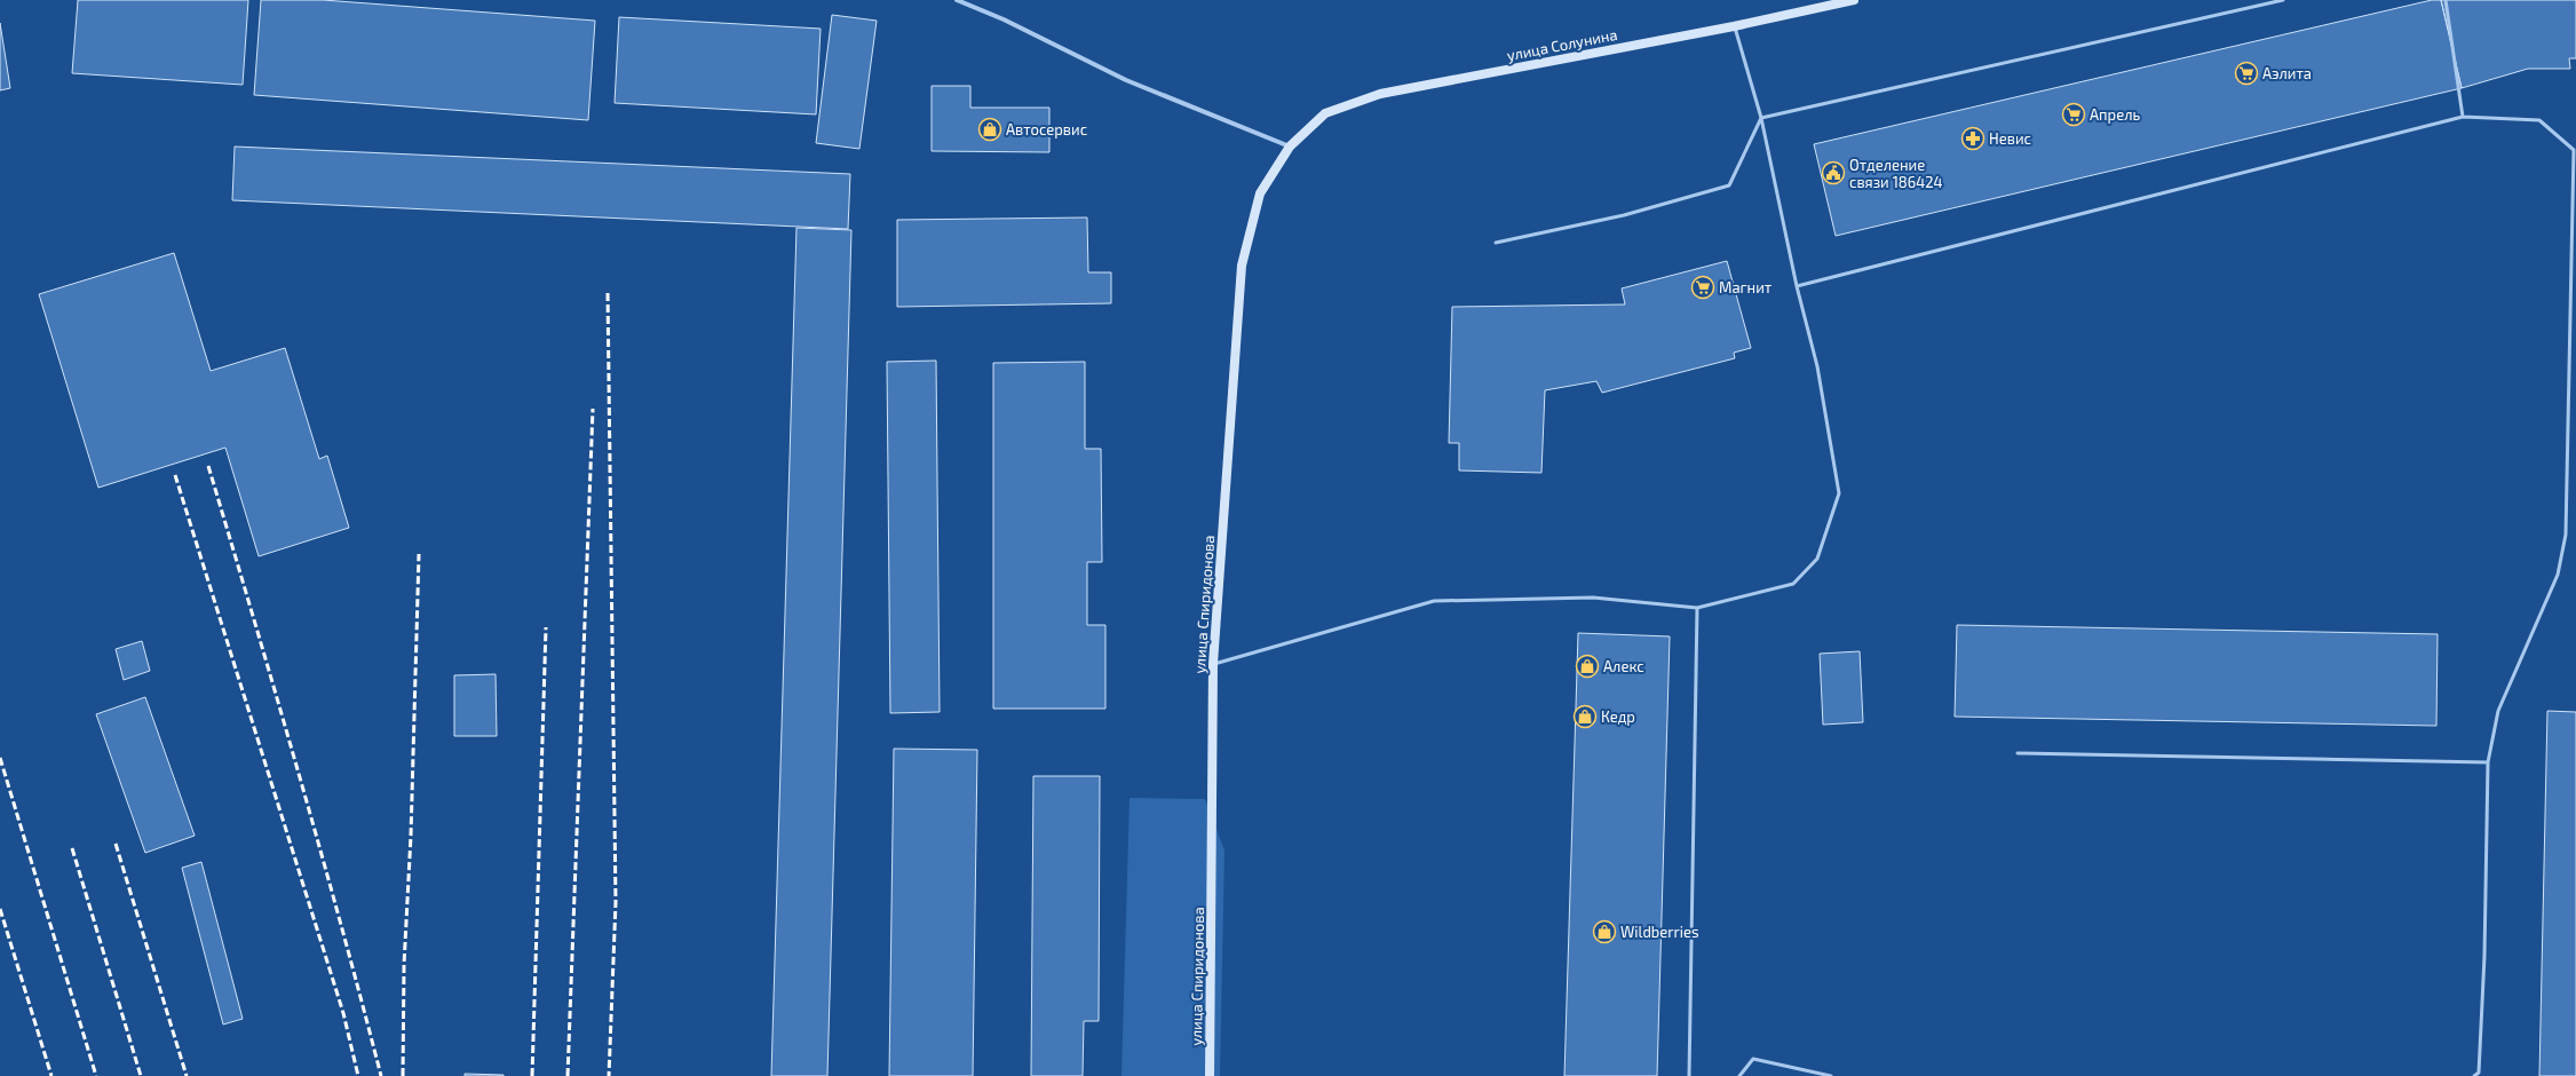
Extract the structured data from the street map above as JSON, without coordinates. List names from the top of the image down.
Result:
{
  "streets": {
    "street": ["улица Солунина", "улица Спиридонова"]
  },
  "crossings": [
    ["улица Солунина", "улица Спиридонова"]
  ],
  "places": {
    "supermarket": ["Аэлита", "Апрель", "Магнит"],
    "shop": [
      "Автосервис",
      "Алекс",
      "Кедр",
      "Wildberries"
    ],
    "pharmacy": ["Невис"],
    "public building": ["Отделение связи 186424"]
  }
}
